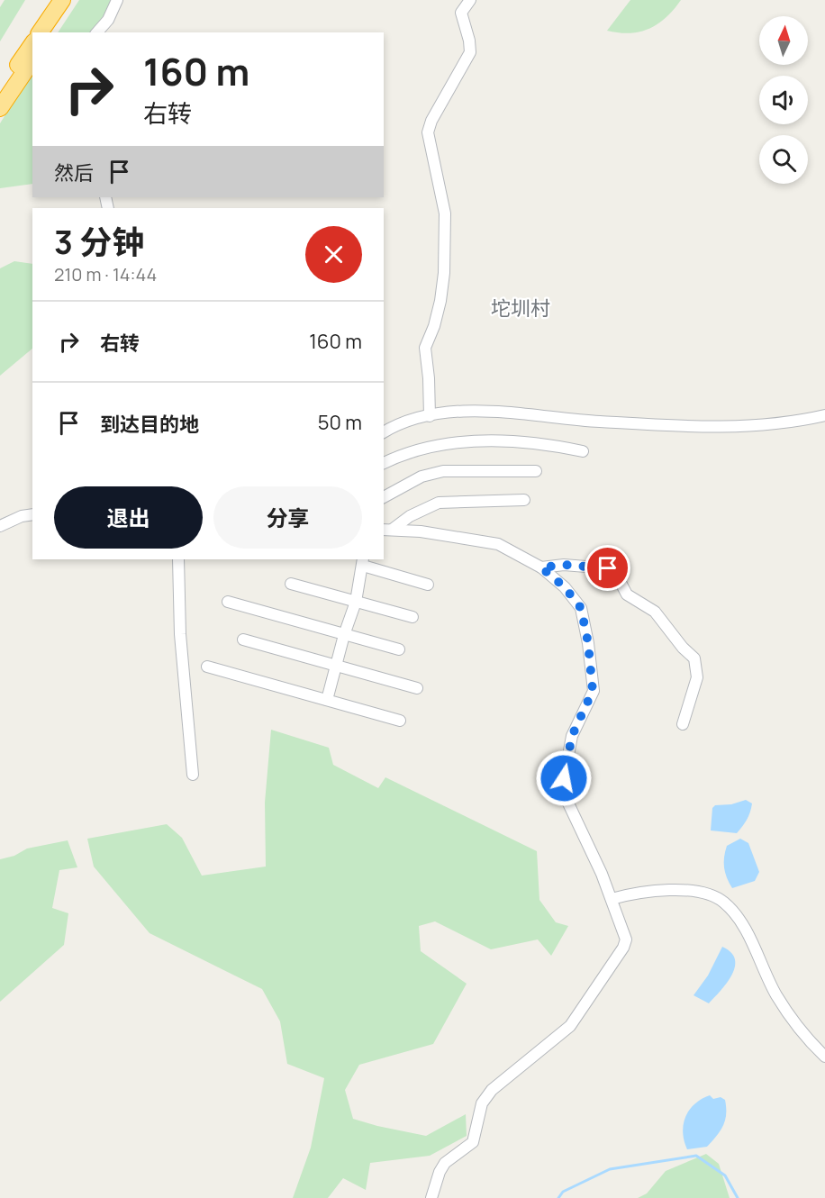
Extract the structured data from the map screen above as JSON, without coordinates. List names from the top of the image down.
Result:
{
  "districts": ["坨圳村"],
  "north": "top",
  "page": {
    "turn": ["160 m", "右转"],
    "then": "然后",
    "heading": ["3 分钟", "210 m · 14:44"],
    "list": [
      {
        "name": "右转",
        "value": "160 m"
      },
      {
        "name": "到达目的地",
        "value": "50 m"
      }
    ],
    "buttons": ["退出", "分享"]
  }
}
